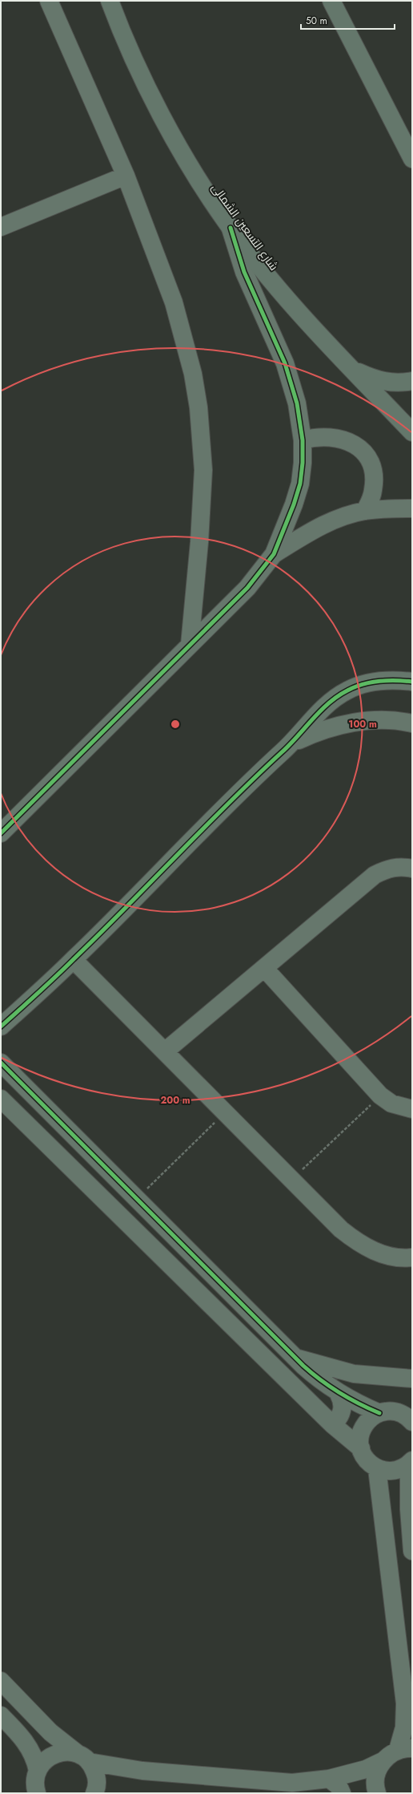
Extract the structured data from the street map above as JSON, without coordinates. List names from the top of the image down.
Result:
{
  "streets": {
    "main road": ["شارع التسعين الشمالى"]
  },
  "scale_bar": "50 m",
  "rings": ["100 m", "200 m"]
}
